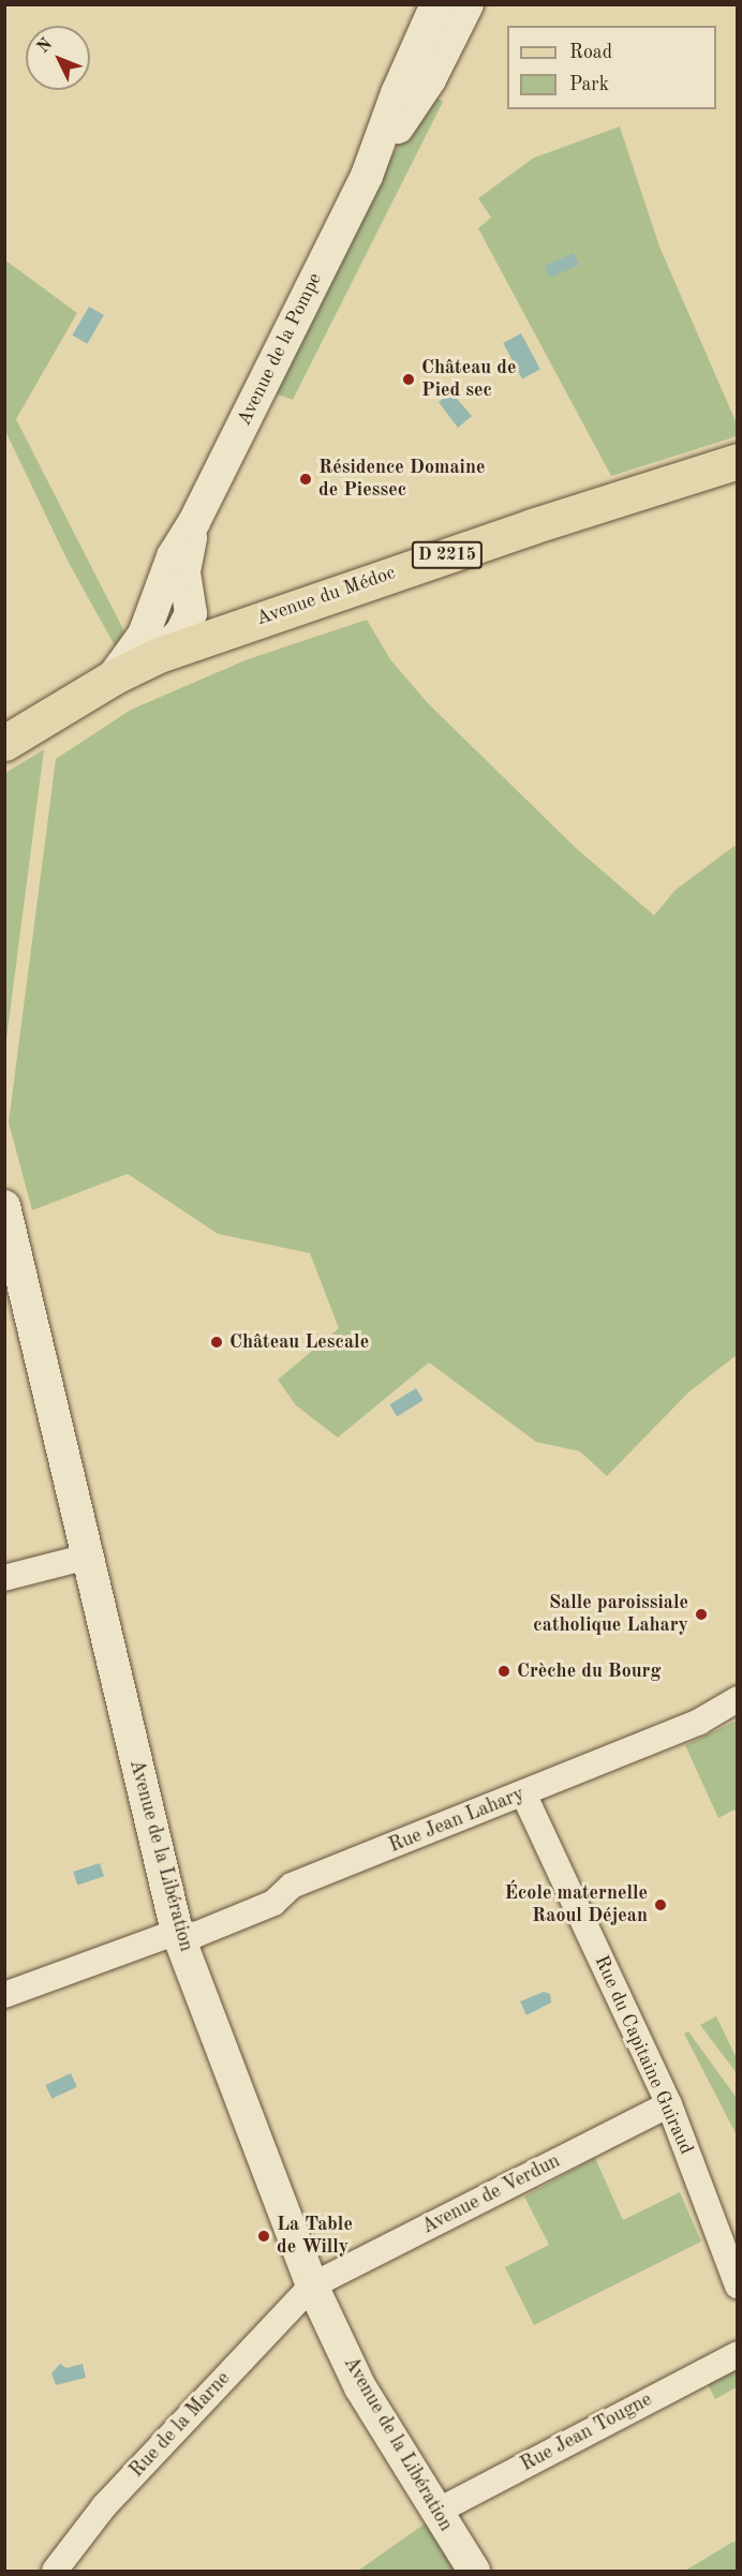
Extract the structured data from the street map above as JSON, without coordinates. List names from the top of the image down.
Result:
{
  "streets": {
    "main road": ["D 2215", "Avenue du Médoc"],
    "street": [
      "Avenue de la Pompe",
      "Rue Jean Lahary",
      "Avenue de la Libération",
      "Rue du Capitaine Guiraud",
      "Avenue de Verdun",
      "Rue de la Marne",
      "Rue Jean Tougne"
    ]
  },
  "crossings": [
    ["Avenue de la Pompe", "Avenue du Médoc"],
    ["Rue Jean Lahary", "Avenue de la Libération"],
    ["Rue Jean Lahary", "Rue du Capitaine Guiraud"],
    ["Avenue de la Libération", "Avenue de Verdun"],
    ["Avenue de la Libération", "Rue de la Marne"],
    ["Avenue de la Libération", "Rue Jean Tougne"],
    ["Rue du Capitaine Guiraud", "Avenue de Verdun"],
    ["Avenue de Verdun", "Rue de la Marne"]
  ],
  "places": [
    "Château de Pied sec",
    "Résidence Domaine de Piessec",
    "Château Lescale",
    "Salle paroissiale catholique Lahary",
    "Crèche du Bourg",
    "École maternelle Raoul Déjean",
    "La Table de Willy"
  ],
  "legend": ["Road", "Park"],
  "north": "top left"
}
